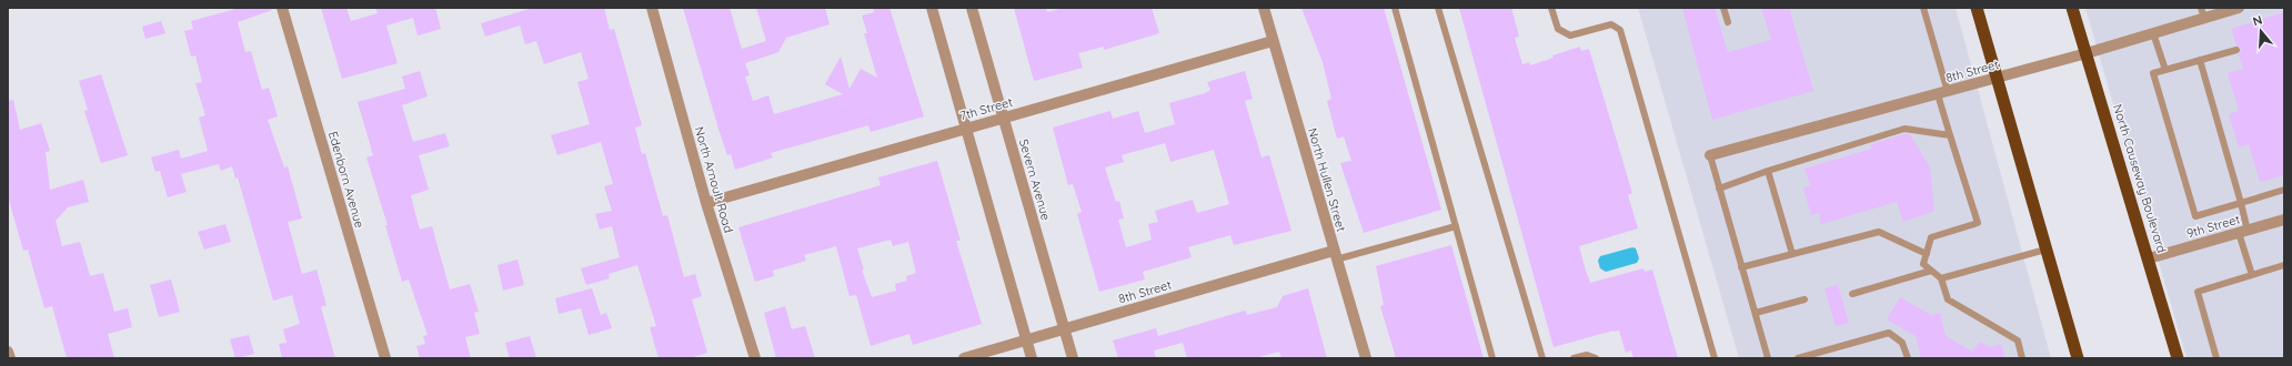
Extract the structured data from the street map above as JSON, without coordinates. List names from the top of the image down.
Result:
{
  "streets": {
    "highway": ["North Causeway Boulevard"],
    "street": [
      "8th Street",
      "7th Street",
      "Edenborn Avenue",
      "North Arnoult Road",
      "Severn Avenue",
      "North Hullen Street",
      "9th Street"
    ]
  },
  "crossings": [
    ["8th Street", "North Causeway Boulevard"],
    ["8th Street", "Severn Avenue"],
    ["8th Street", "North Hullen Street"],
    ["7th Street", "North Arnoult Road"],
    ["7th Street", "Severn Avenue"],
    ["7th Street", "North Hullen Street"],
    ["North Causeway Boulevard", "9th Street"]
  ],
  "north": "top"
}
